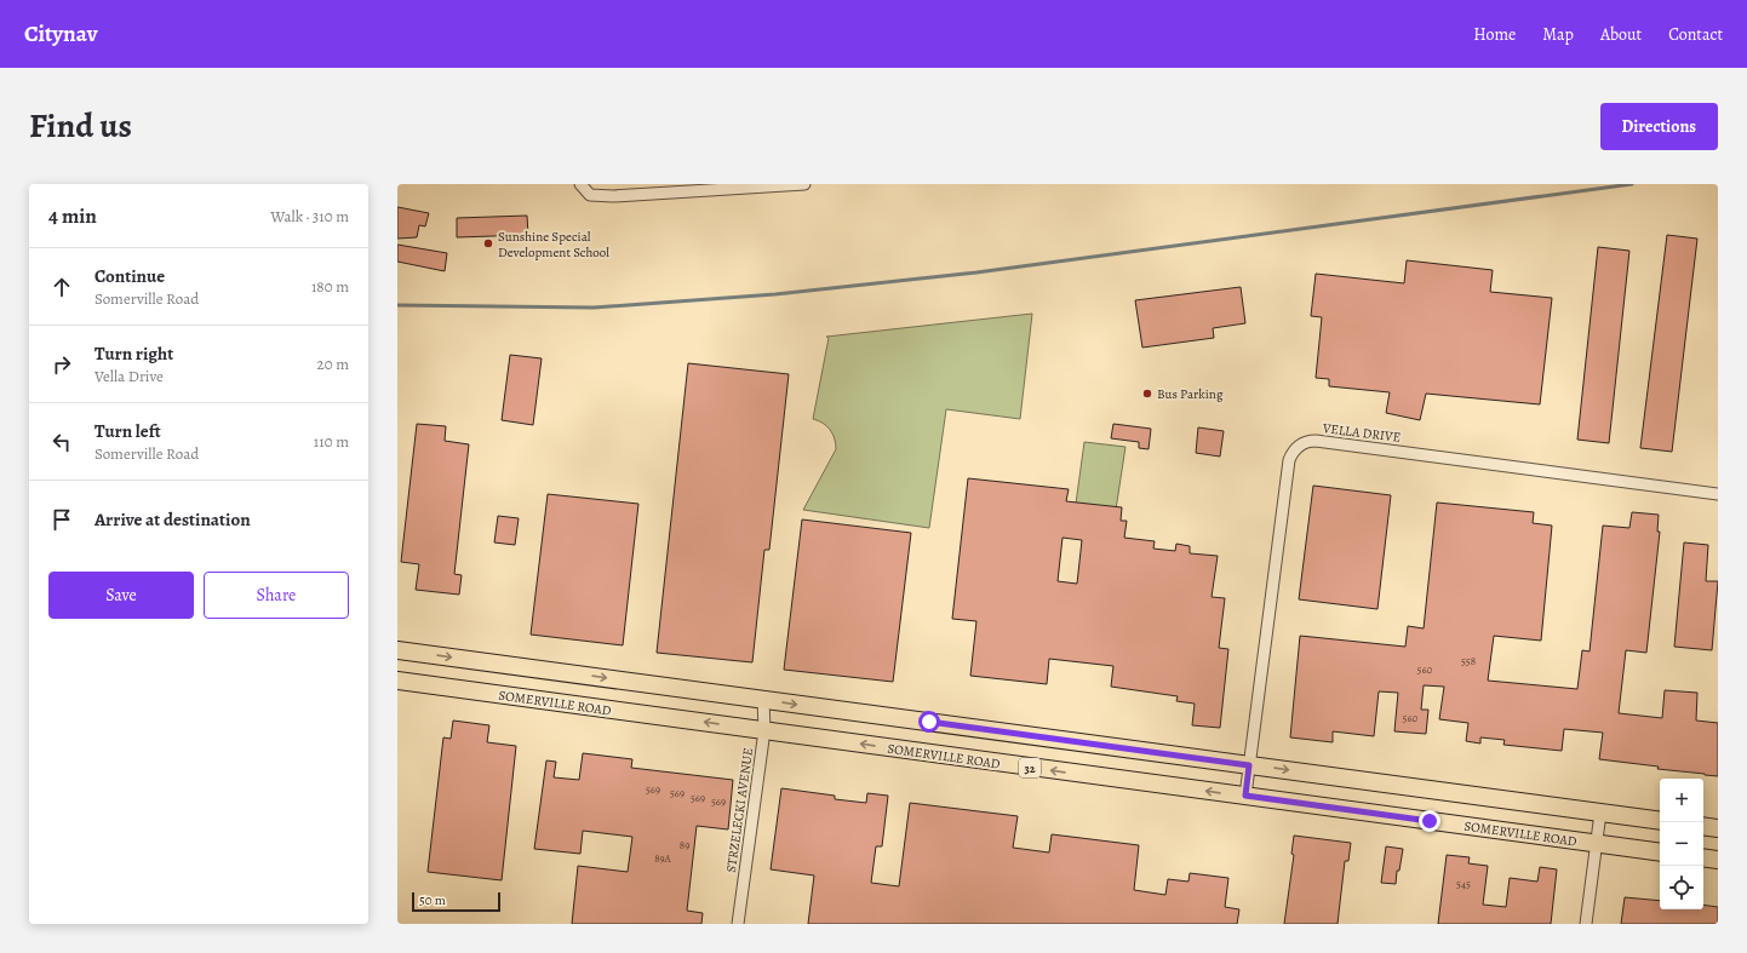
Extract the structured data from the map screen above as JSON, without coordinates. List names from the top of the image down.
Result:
{
  "streets": {
    "main road": ["SOMERVILLE ROAD", "32"],
    "street": ["VELLA DRIVE", "STRZELECKI AVENUE"]
  },
  "crossings": [
    ["VELLA DRIVE", "SOMERVILLE ROAD"],
    ["SOMERVILLE ROAD", "STRZELECKI AVENUE"]
  ],
  "places": ["Sunshine Special Development School", "Bus Parking"],
  "house_numbers": [
    "558",
    "560",
    "560",
    "569",
    "569",
    "569",
    "569",
    "89",
    "89A",
    "545"
  ],
  "scale_bar": "50 m",
  "page": {
    "header": "Citynav",
    "nav": [
      "Home",
      "Map",
      "About",
      "Contact"
    ],
    "title": "Find us",
    "buttons": [
      "Directions",
      ["Save", "Share"]
    ],
    "heading": ["4 min", "Walk · 310 m"],
    "list": [
      ["Continue", "Somerville Road", "180 m"],
      ["Turn right", "Vella Drive", "20 m"],
      ["Turn left", "Somerville Road", "110 m"],
      "Arrive at destination"
    ],
    "map_buttons": ["+", "−"],
    "scale": "50 m"
  }
}
